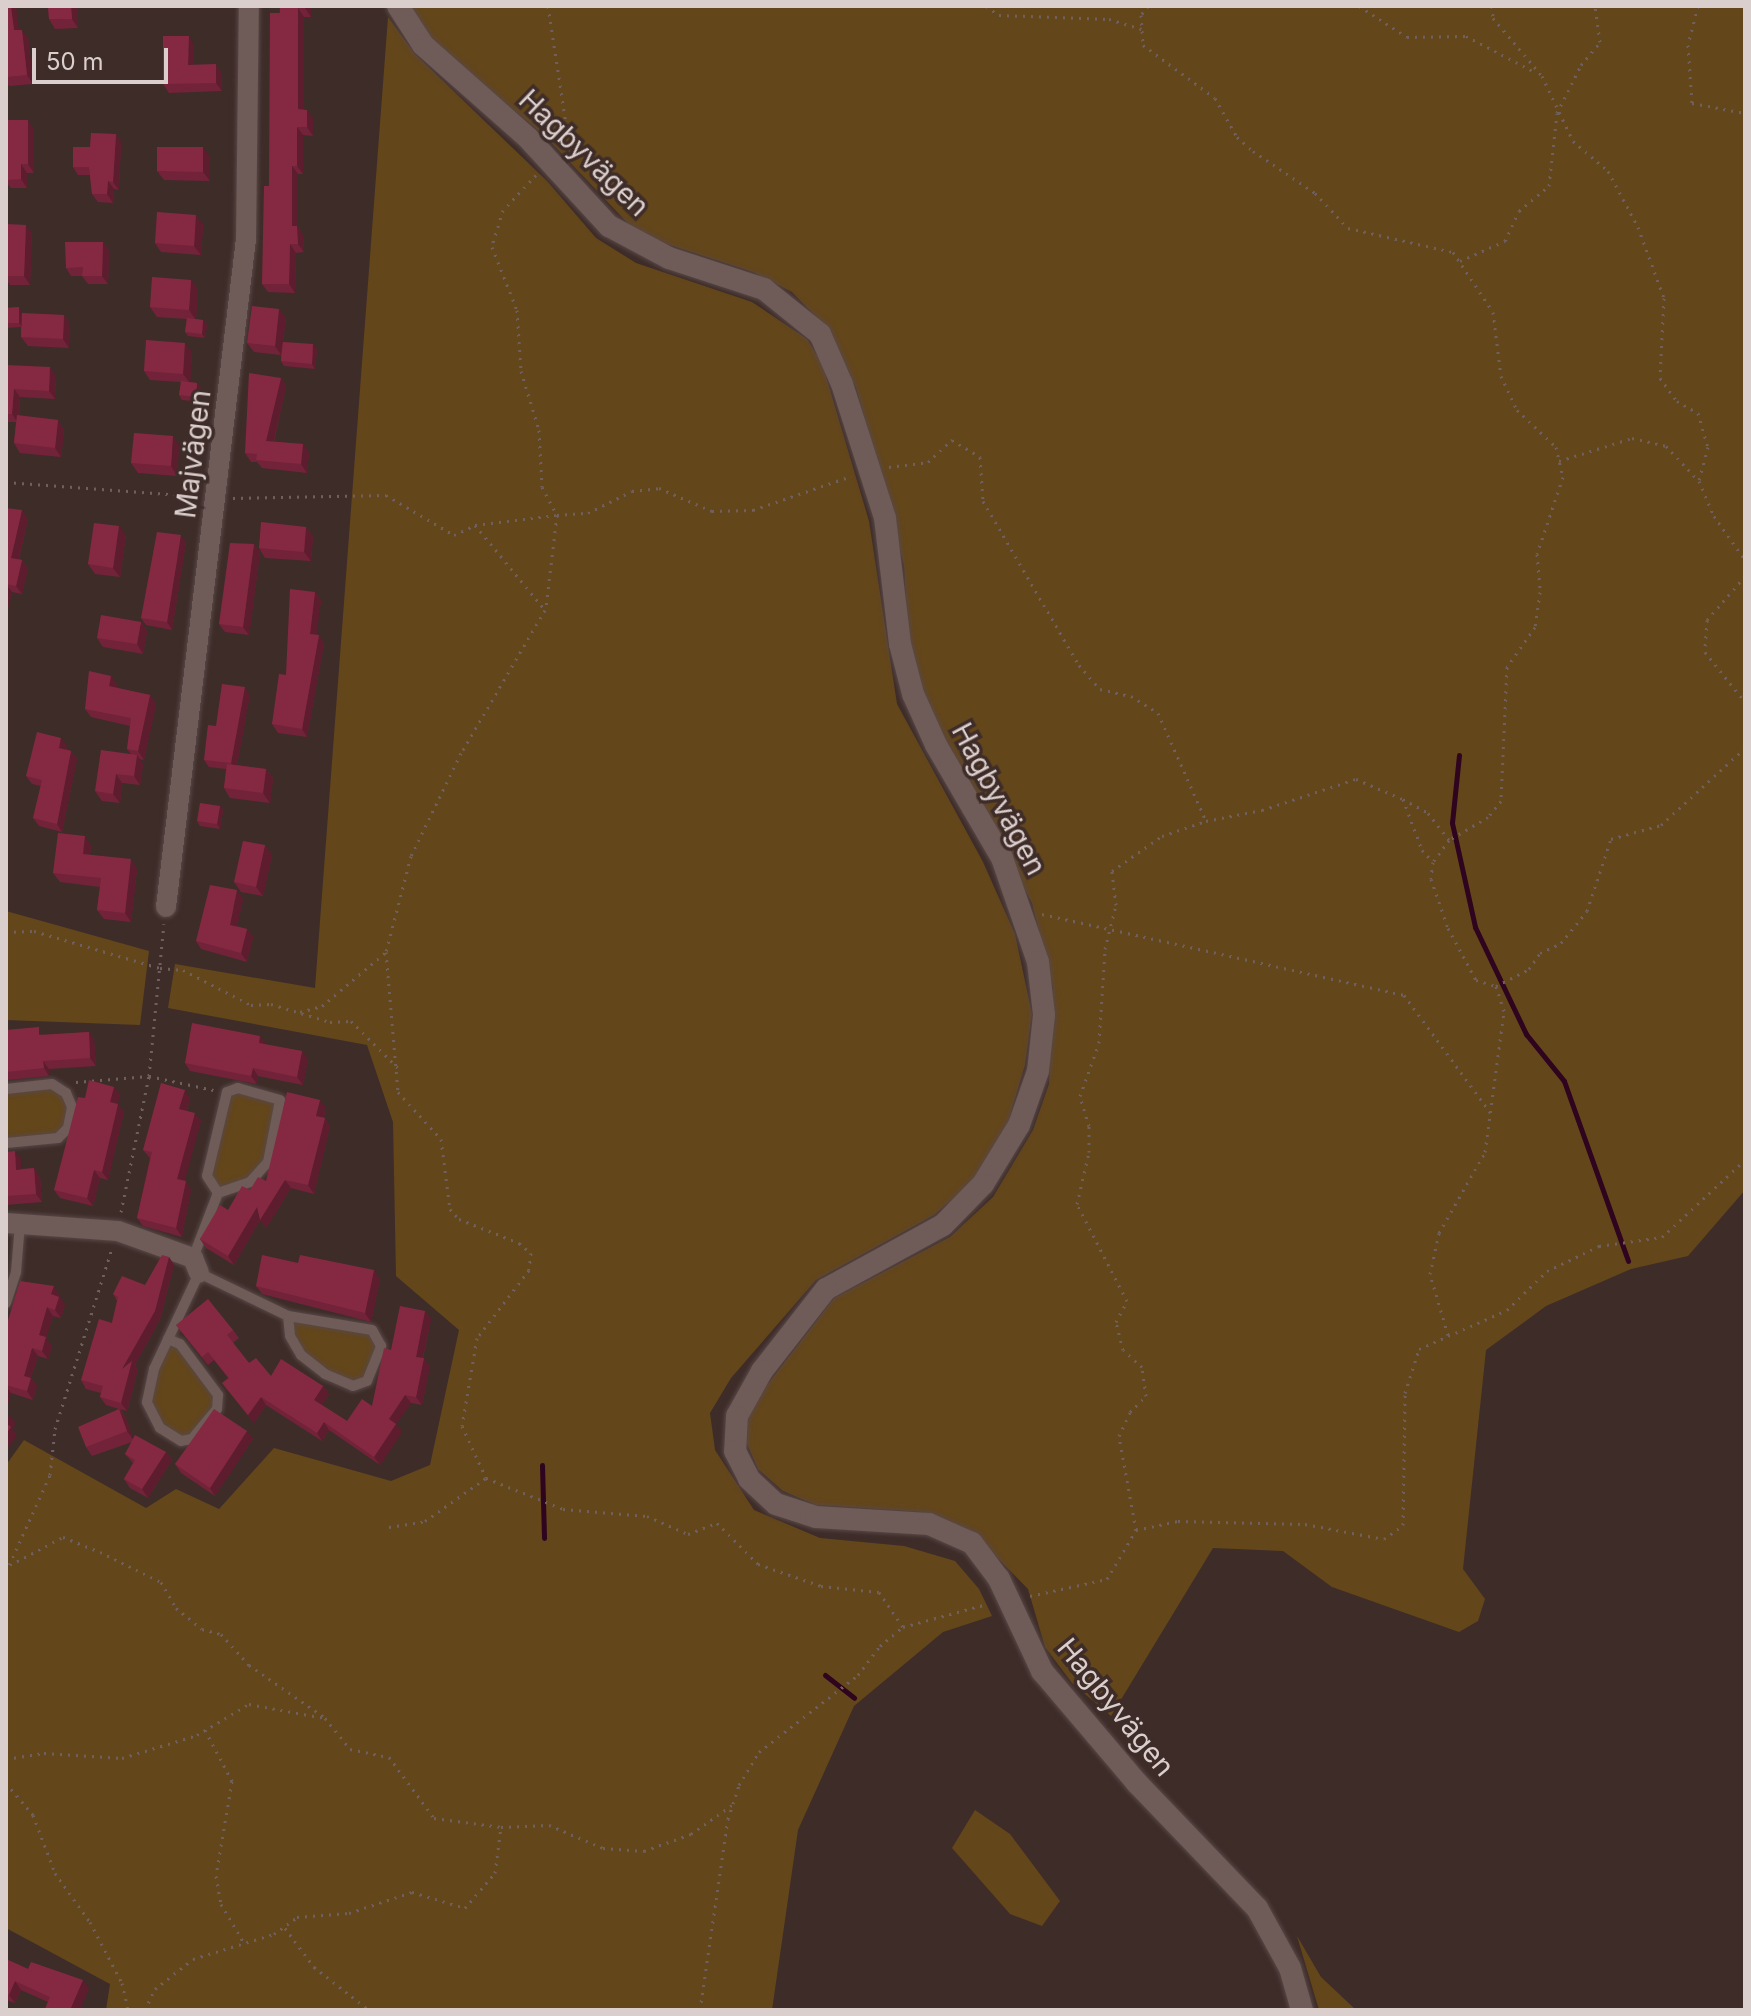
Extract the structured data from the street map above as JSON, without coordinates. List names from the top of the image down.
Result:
{
  "streets": {
    "street": ["Hagbyvägen", "Majvägen"]
  },
  "scale_bar": "50 m"
}
